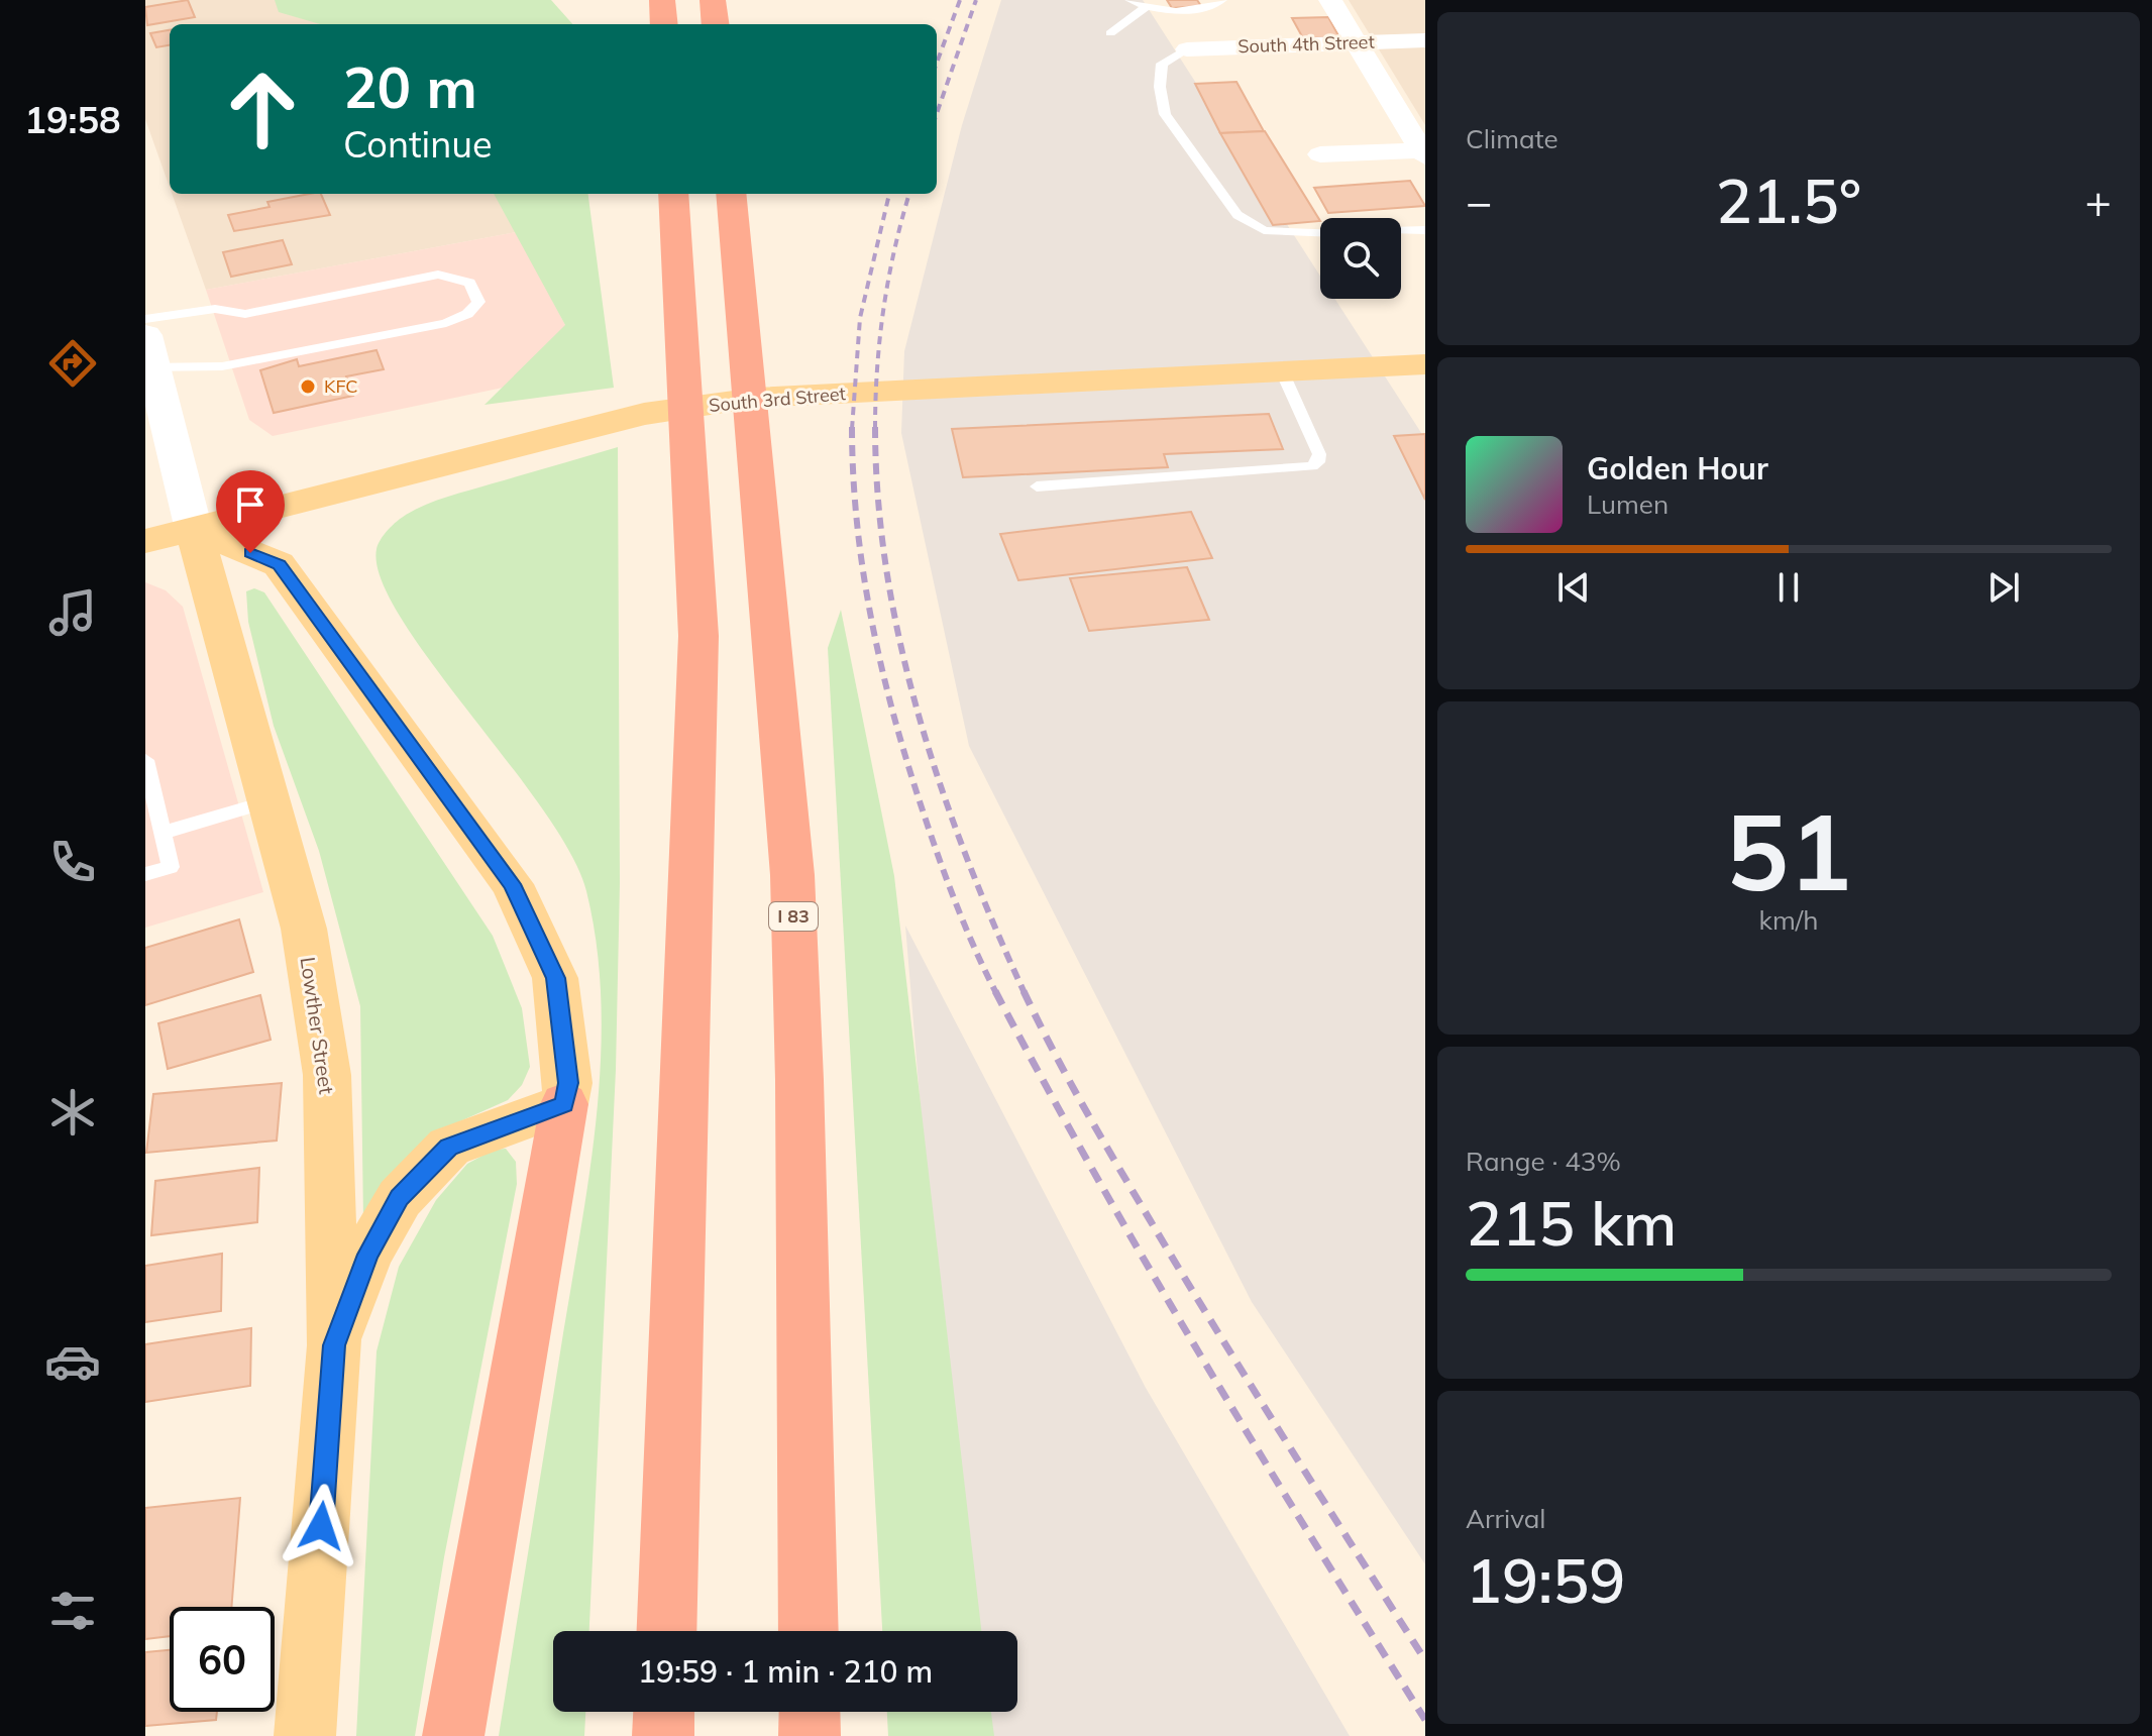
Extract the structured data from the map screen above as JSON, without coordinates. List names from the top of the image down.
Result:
{
  "streets": {
    "highway": ["I 83"],
    "main road": ["South 3rd Street", "Lowther Street"],
    "street": ["South 4th Street"]
  },
  "crossings": [
    ["South 3rd Street", "Lowther Street"]
  ],
  "places": ["KFC"],
  "page": {
    "tabs": "19:58",
    "tile": [
      "Climate",
      ["51", "km/h"],
      ["Range · 43%", "215 km"],
      ["Arrival", "19:59"]
    ],
    "turn": ["20 m", "Continue"],
    "heat": ["−", "21.5°", "+"],
    "song": ["Golden Hour", "Lumen"],
    "limit": "60",
    "trip": "19:59 · 1 min · 210 m"
  }
}
